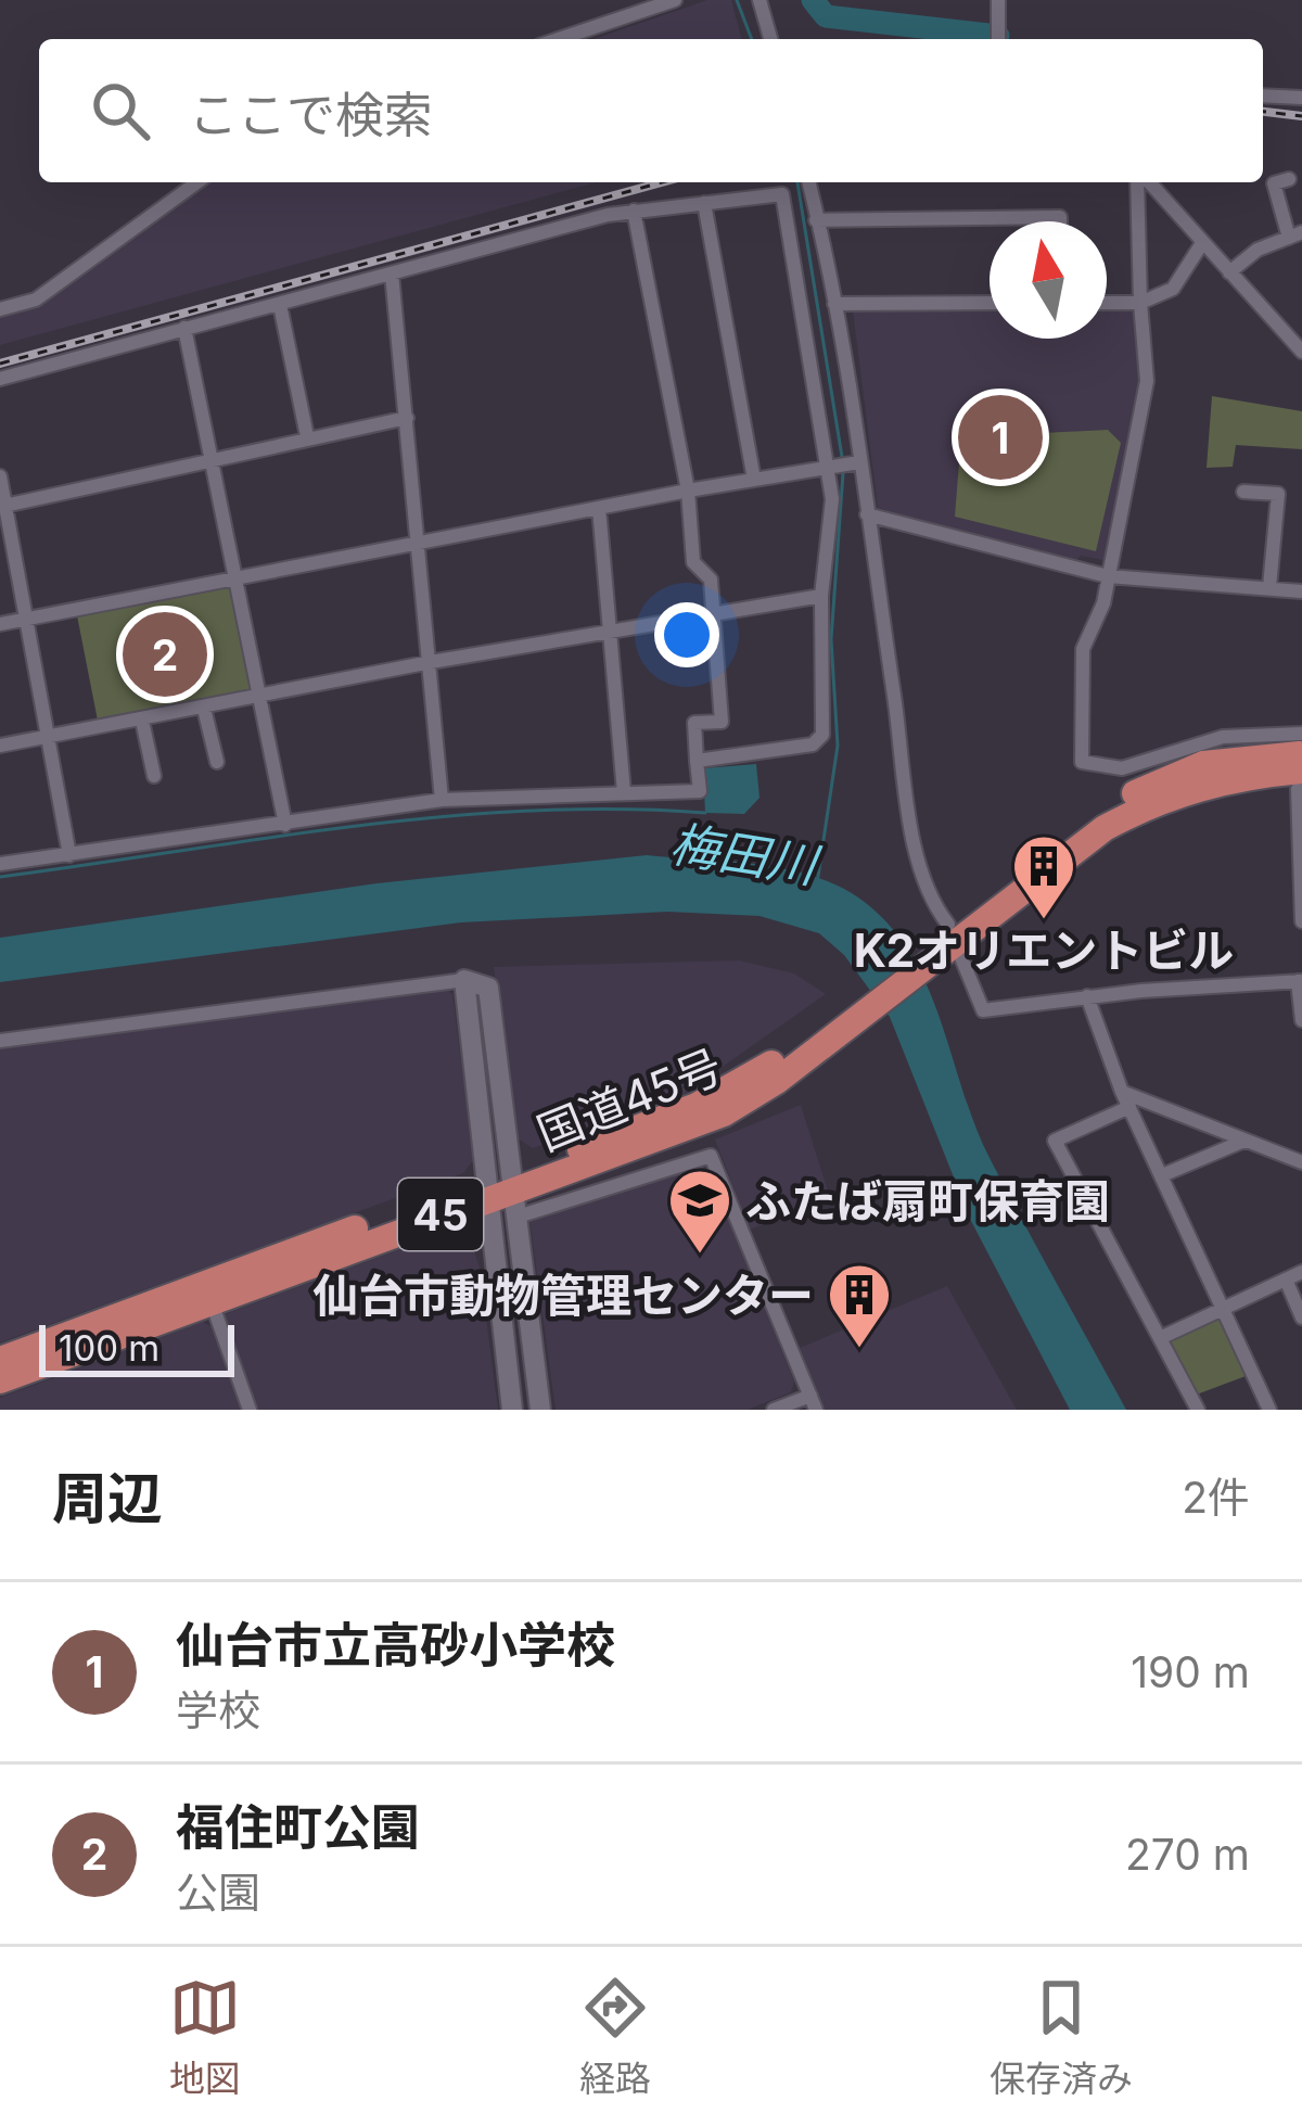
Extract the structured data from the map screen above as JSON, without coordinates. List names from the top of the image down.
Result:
{
  "streets": {
    "highway": ["国道45号", "45"]
  },
  "water": ["梅田川"],
  "places": {
    "building": ["K2オリエントビル", "仙台市動物管理センター"],
    "school or university": ["ふたば扇町保育園"]
  },
  "scale_bar": "100 m",
  "north": "top",
  "page": {
    "search": "ここで検索",
    "pins": ["1", "2"],
    "scale": "100 m",
    "heading": ["周辺", "2件"],
    "list": [
      {
        "mark": "1",
        "name": "仙台市立高砂小学校",
        "note": "学校",
        "value": "190 m"
      },
      {
        "mark": "2",
        "name": "福住町公園",
        "note": "公園",
        "value": "270 m"
      }
    ],
    "nav": ["地図", "経路", "保存済み"]
  }
}
